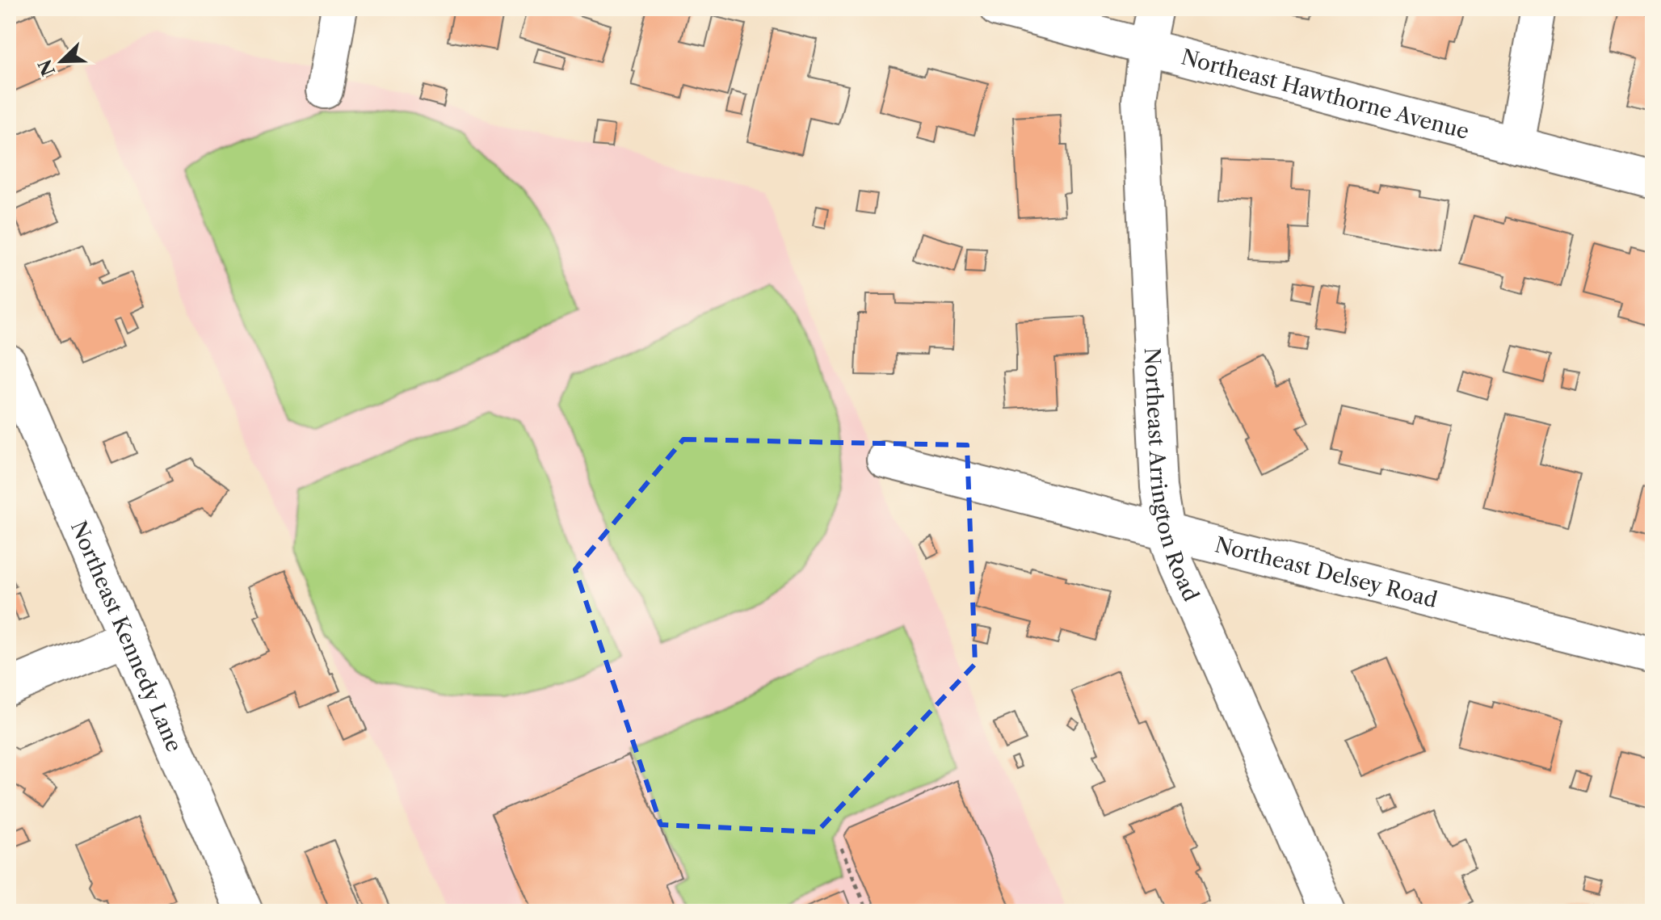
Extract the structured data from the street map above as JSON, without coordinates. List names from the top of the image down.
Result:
{
  "streets": {
    "street": [
      "Northeast Hawthorne Avenue",
      "Northeast Arrington Road",
      "Northeast Delsey Road",
      "Northeast Kennedy Lane"
    ]
  },
  "crossings": [
    ["Northeast Hawthorne Avenue", "Northeast Arrington Road"],
    ["Northeast Arrington Road", "Northeast Delsey Road"]
  ],
  "north": "bottom left"
}
